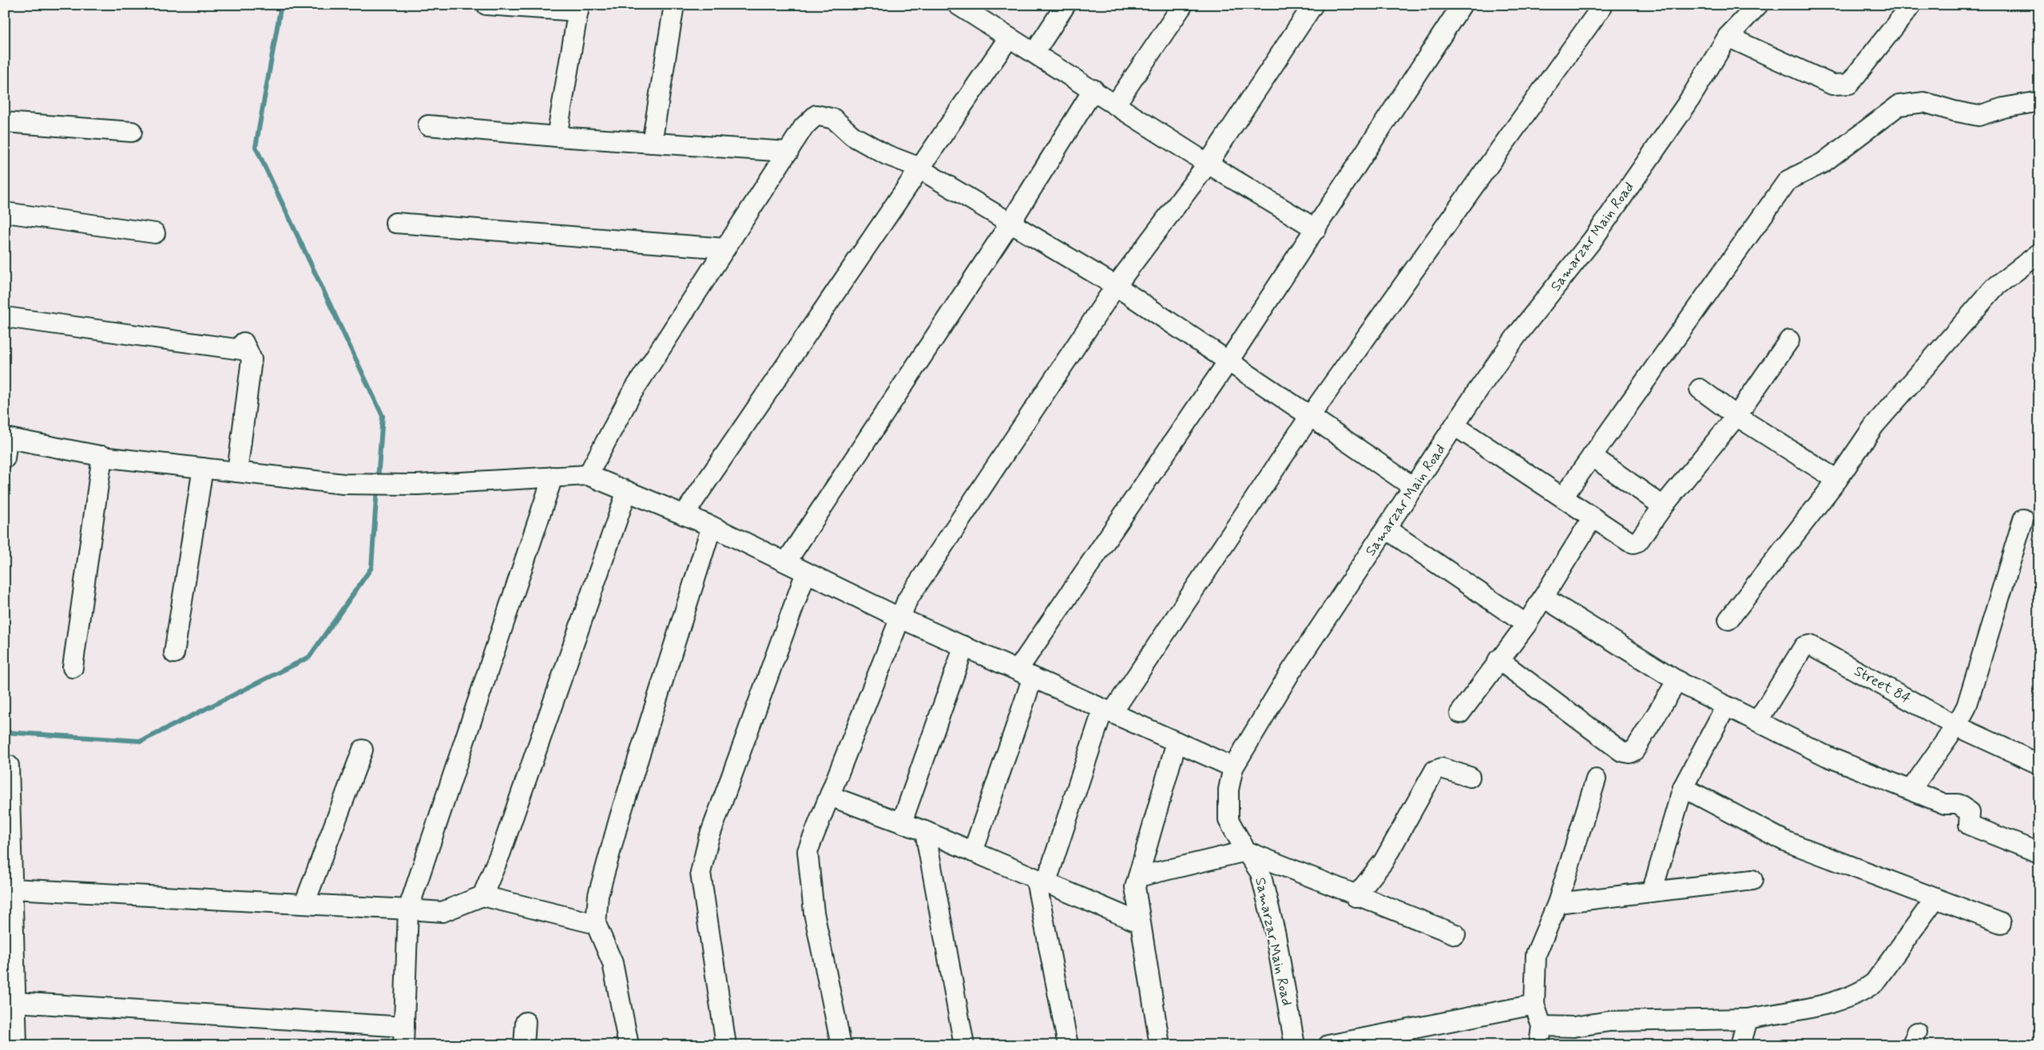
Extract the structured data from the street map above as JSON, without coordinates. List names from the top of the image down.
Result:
{
  "streets": {
    "street": ["Samarzar Main Road", "Street 84"]
  }
}
